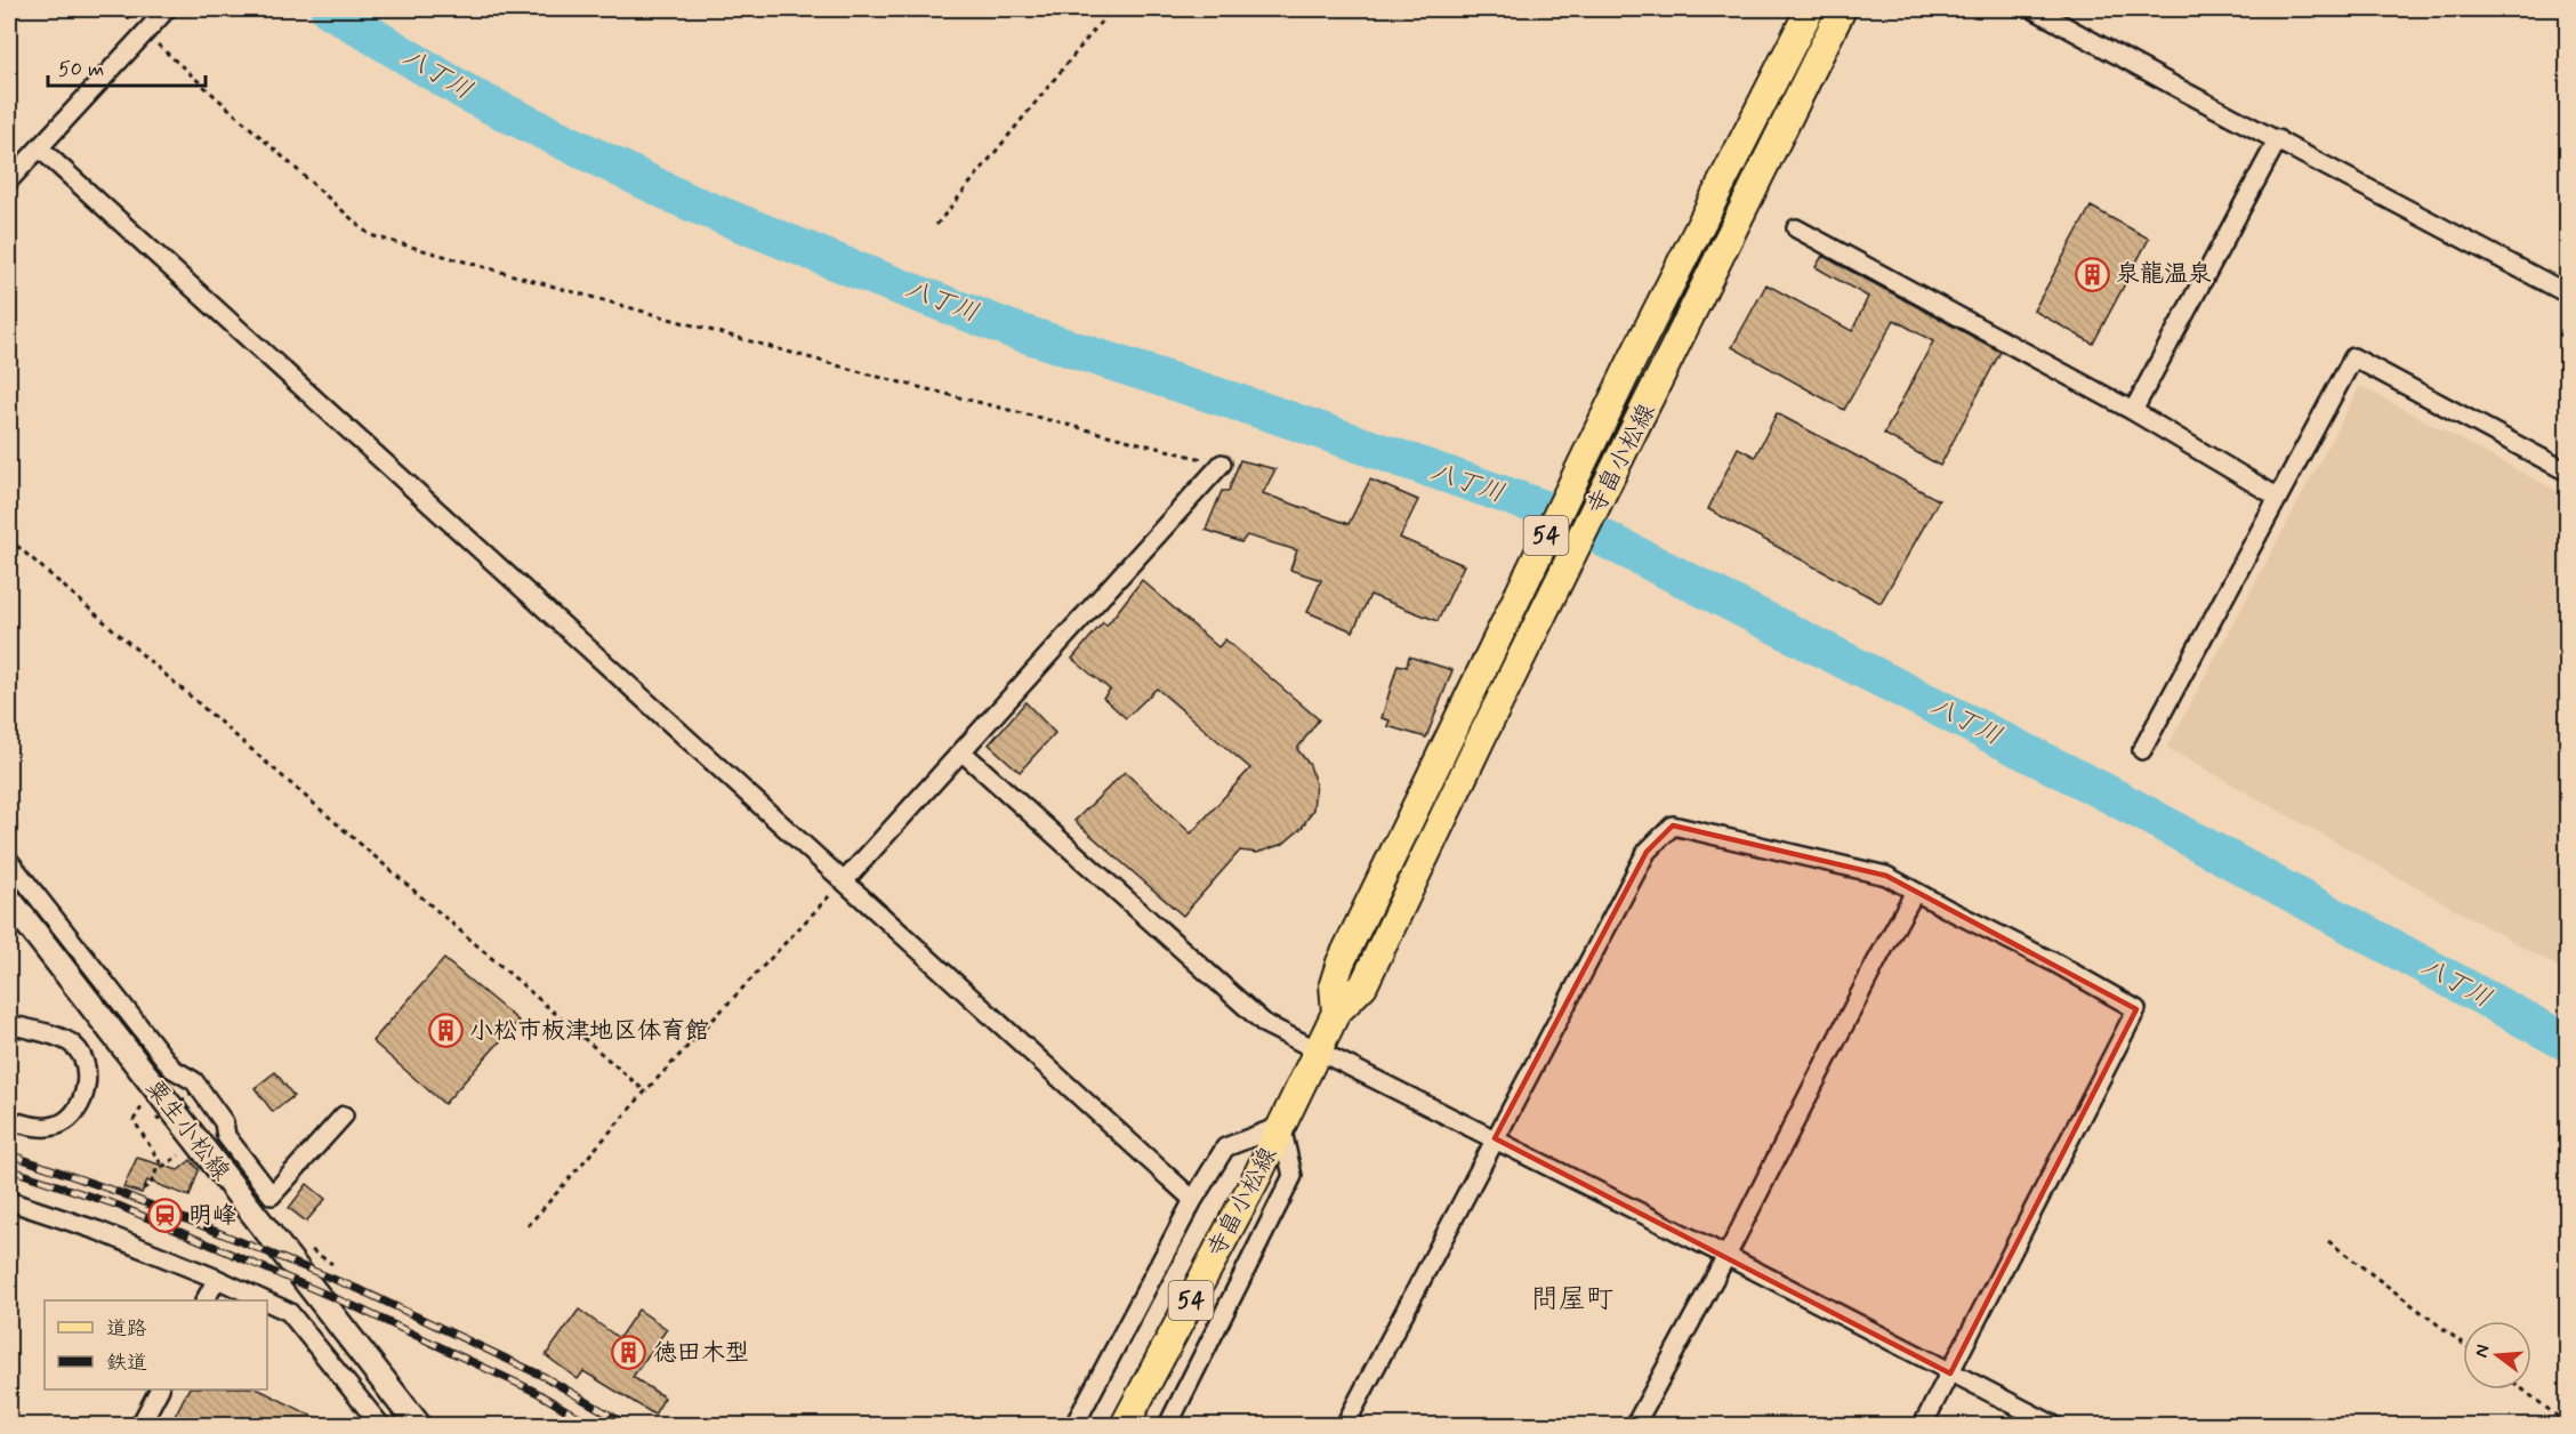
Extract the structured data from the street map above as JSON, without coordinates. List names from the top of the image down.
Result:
{
  "streets": {
    "main road": ["寺畠小松線", "54", "粟生小松線"]
  },
  "districts": ["問屋町"],
  "water": ["八丁川"],
  "places": {
    "building": ["泉龍温泉", "小松市板津地区体育館", "徳田木型"],
    "station": ["明峰"]
  },
  "legend": ["道路", "鉄道"],
  "scale_bar": "50 m",
  "north": "left"
}
